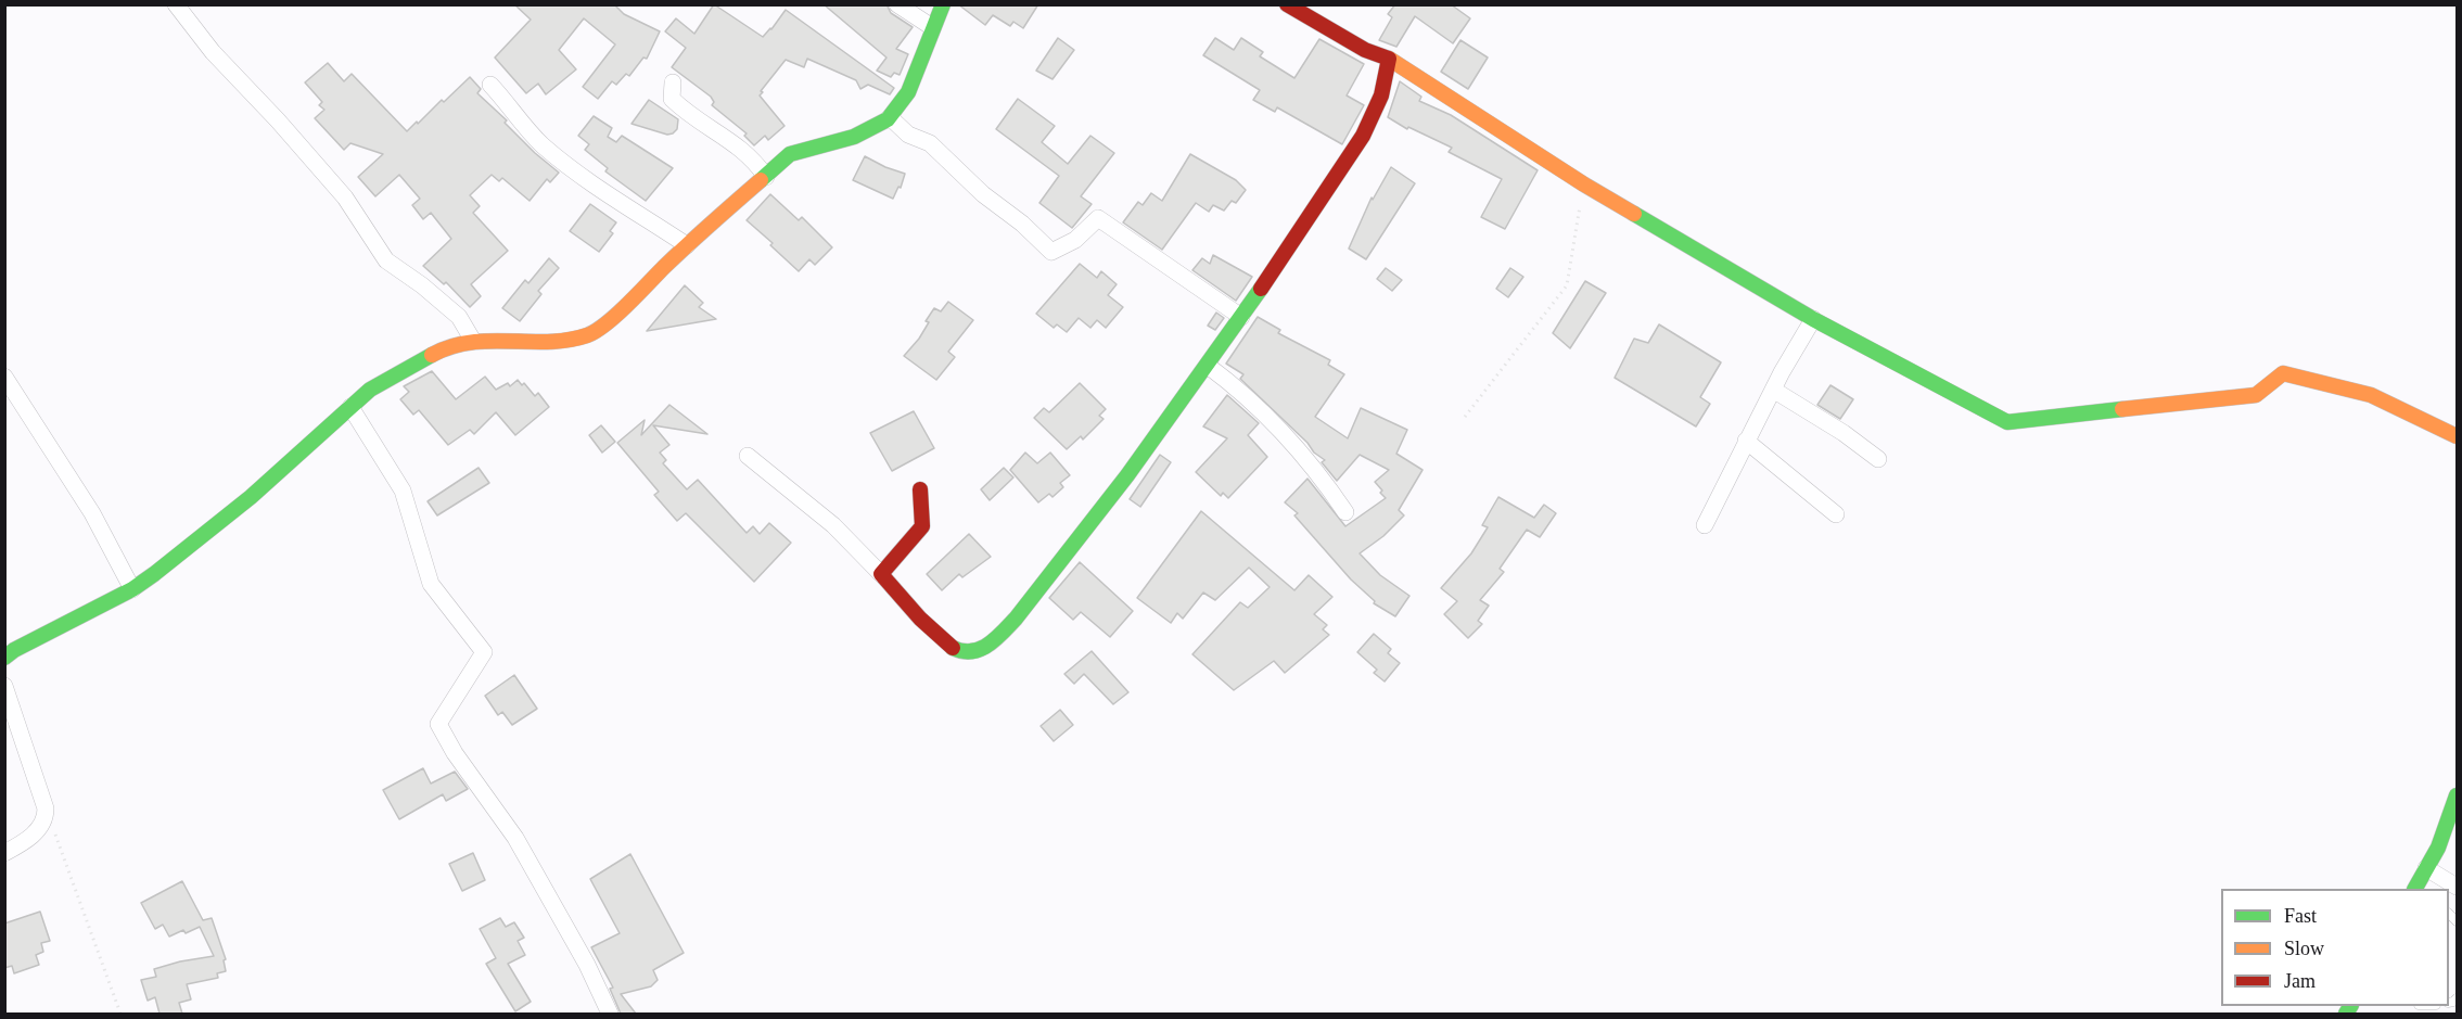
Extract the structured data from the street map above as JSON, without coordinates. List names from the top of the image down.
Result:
{
  "legend": ["Fast", "Slow", "Jam"]
}
